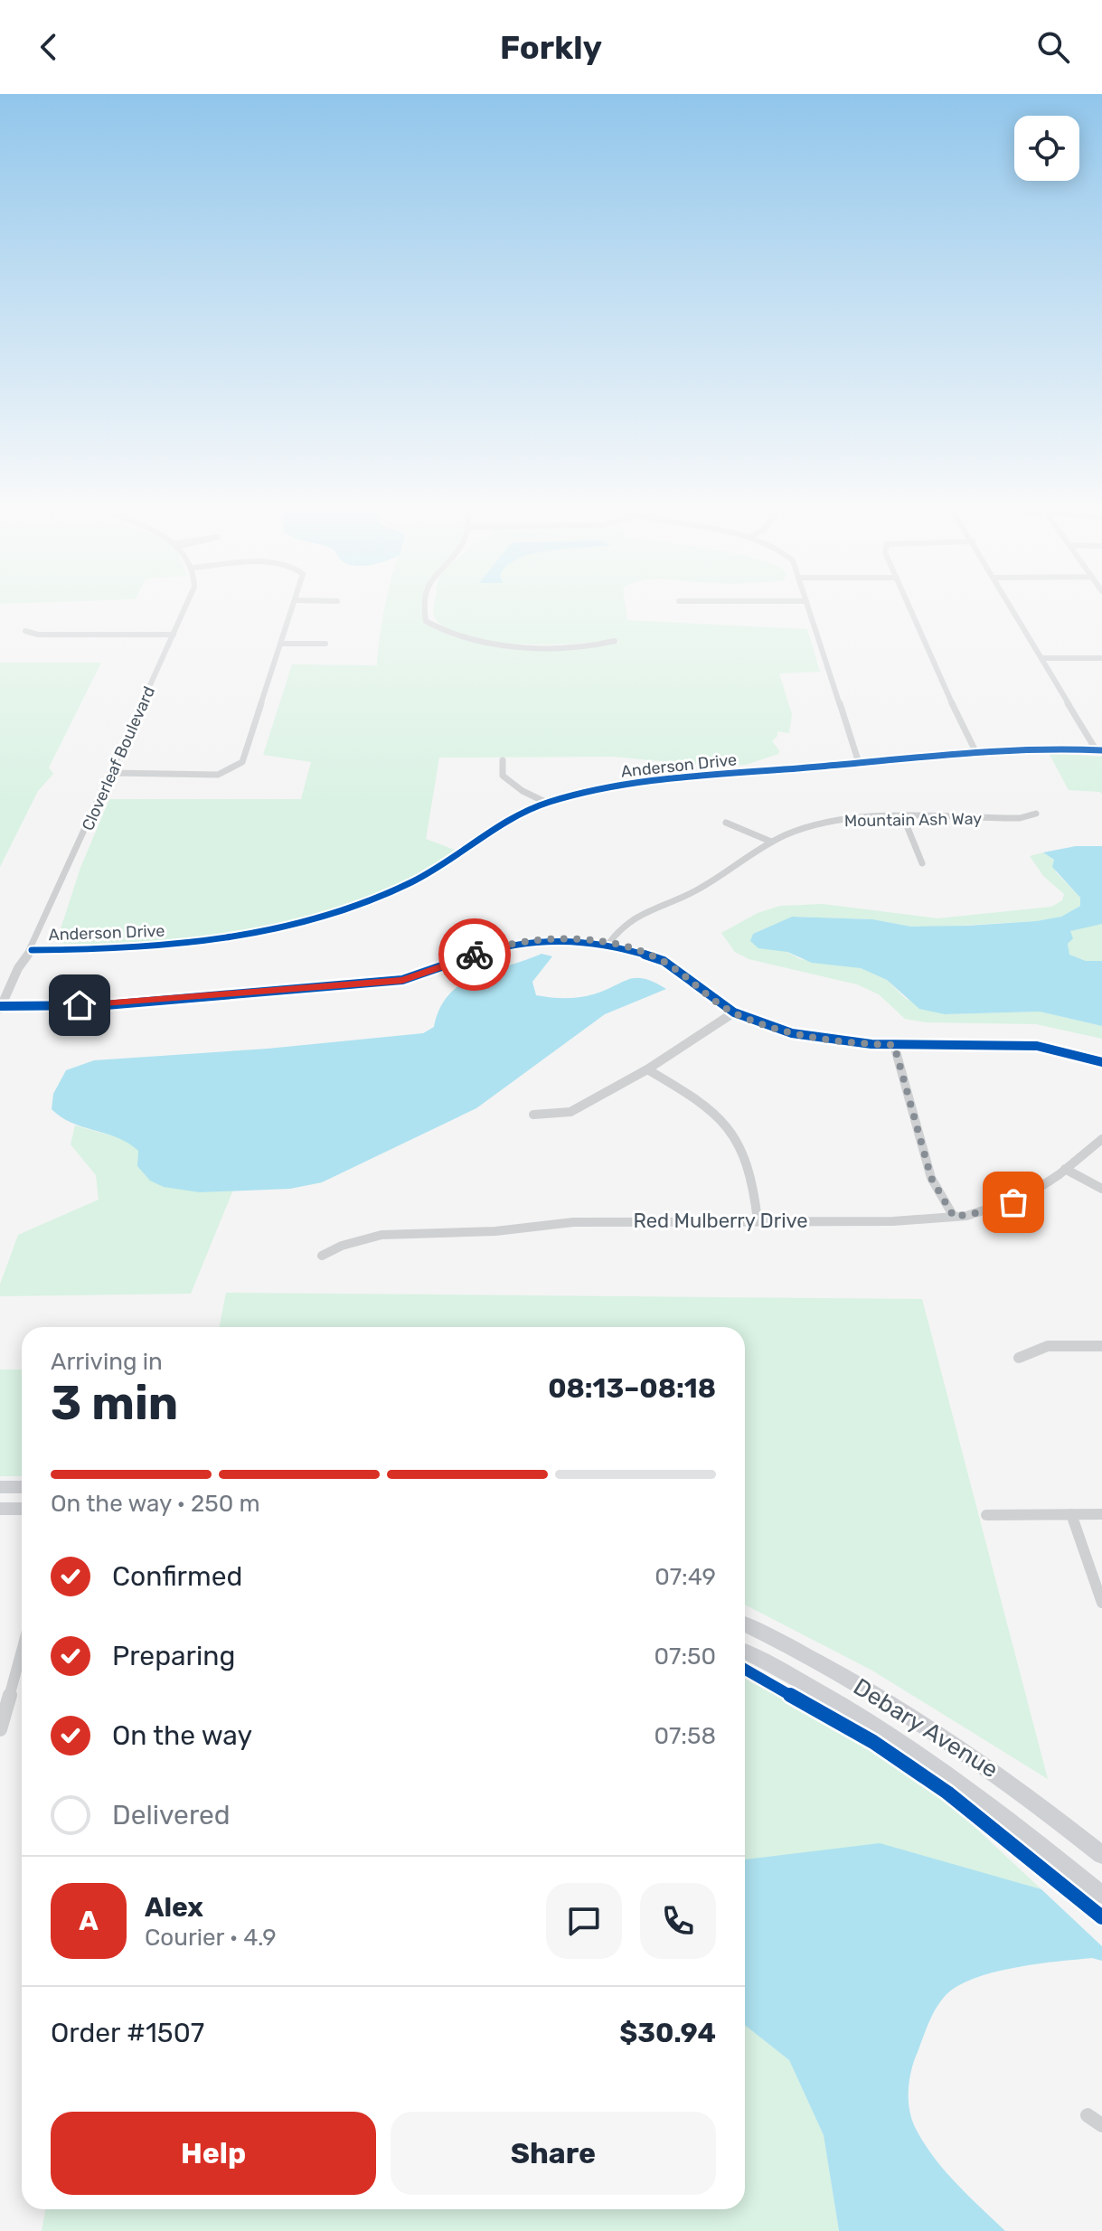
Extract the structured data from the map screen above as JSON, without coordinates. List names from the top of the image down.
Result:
{
  "streets": {
    "main road": ["Debary Avenue"],
    "street": [
      "Cloverleaf Boulevard",
      "Anderson Drive",
      "Mountain Ash Way",
      "Red Mulberry Drive"
    ]
  },
  "crossings": [
    ["Cloverleaf Boulevard", "Anderson Drive"]
  ],
  "page": {
    "header": "Forkly",
    "heading": ["3 min", "Arriving in", "08:13–08:18"],
    "panel": [
      "Alex",
      "Courier · 4.9",
      "Order #1507",
      "$30.94"
    ],
    "bar": "On the way · 250 m",
    "list": [
      ["Confirmed", "07:49"],
      ["Preparing", "07:50"],
      ["On the way", "07:58"],
      "Delivered"
    ],
    "round": "A",
    "buttons": ["Help", "Share"]
  }
}
